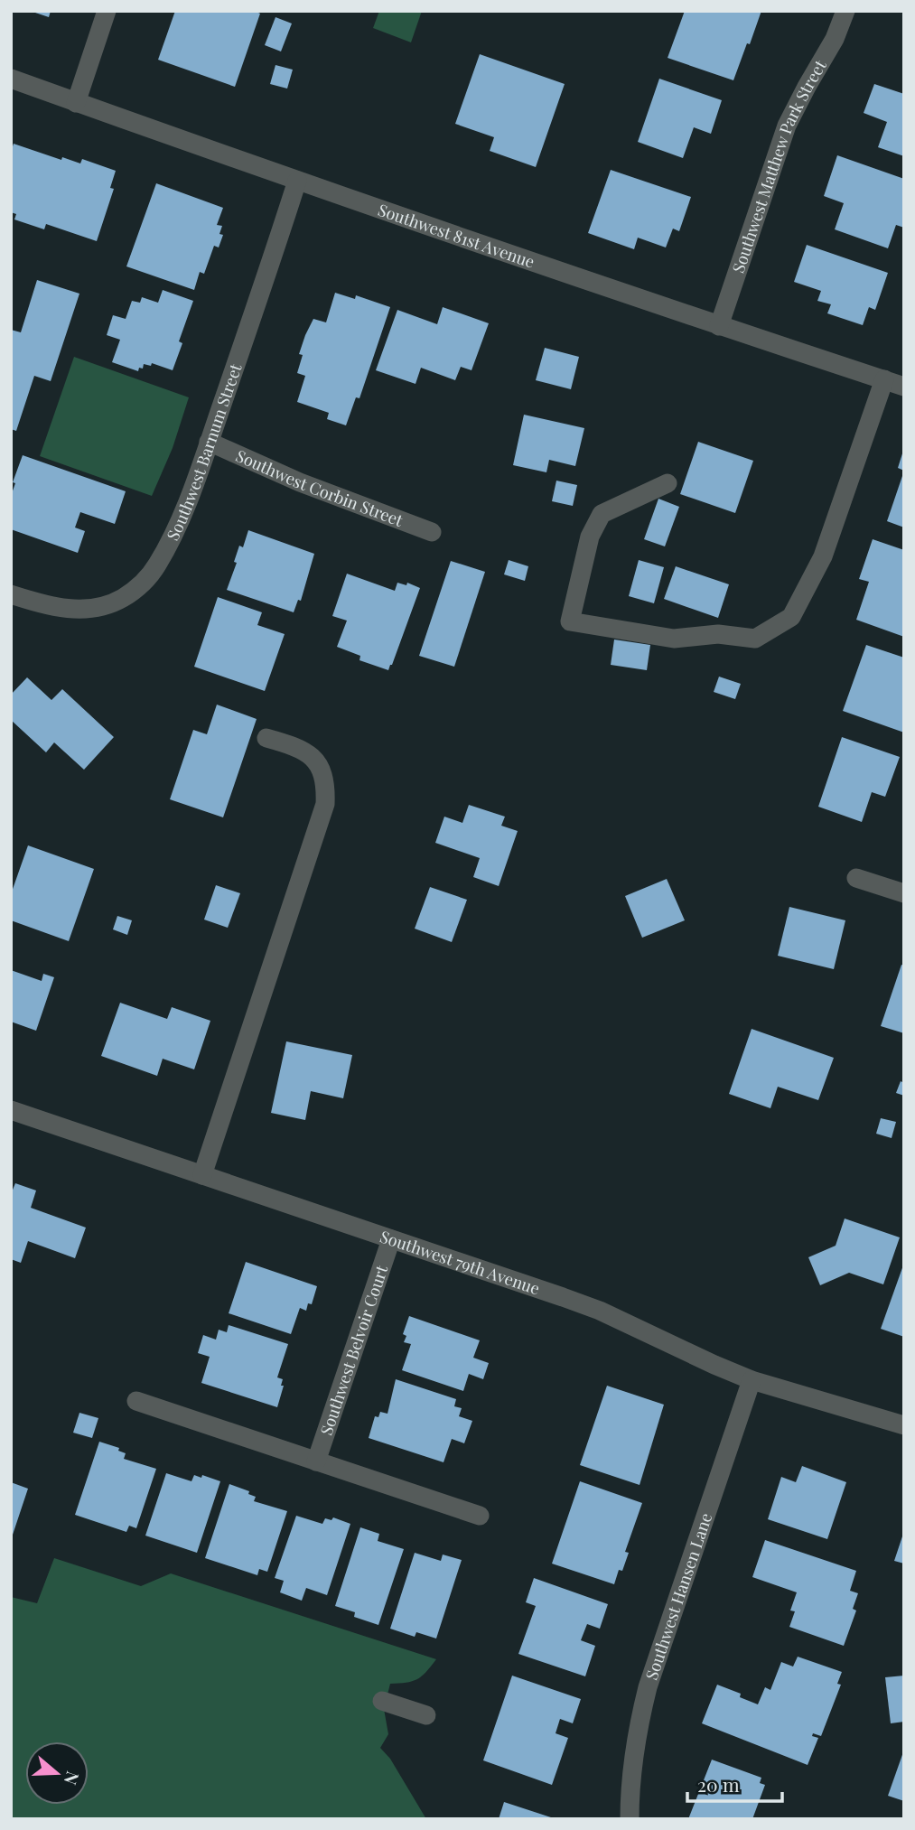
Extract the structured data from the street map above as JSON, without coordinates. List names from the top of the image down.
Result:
{
  "streets": {
    "street": [
      "Southwest Matthew Park Street",
      "Southwest 81st Avenue",
      "Southwest Barnum Street",
      "Southwest Corbin Street",
      "Southwest 79th Avenue",
      "Southwest Belvoir Court",
      "Southwest Hansen Lane"
    ]
  },
  "crossings": [
    ["Southwest Matthew Park Street", "Southwest 81st Avenue"],
    ["Southwest 81st Avenue", "Southwest Barnum Street"],
    ["Southwest Barnum Street", "Southwest Corbin Street"],
    ["Southwest 79th Avenue", "Southwest Belvoir Court"],
    ["Southwest 79th Avenue", "Southwest Hansen Lane"]
  ],
  "scale_bar": "20 m",
  "north": "right"
}
